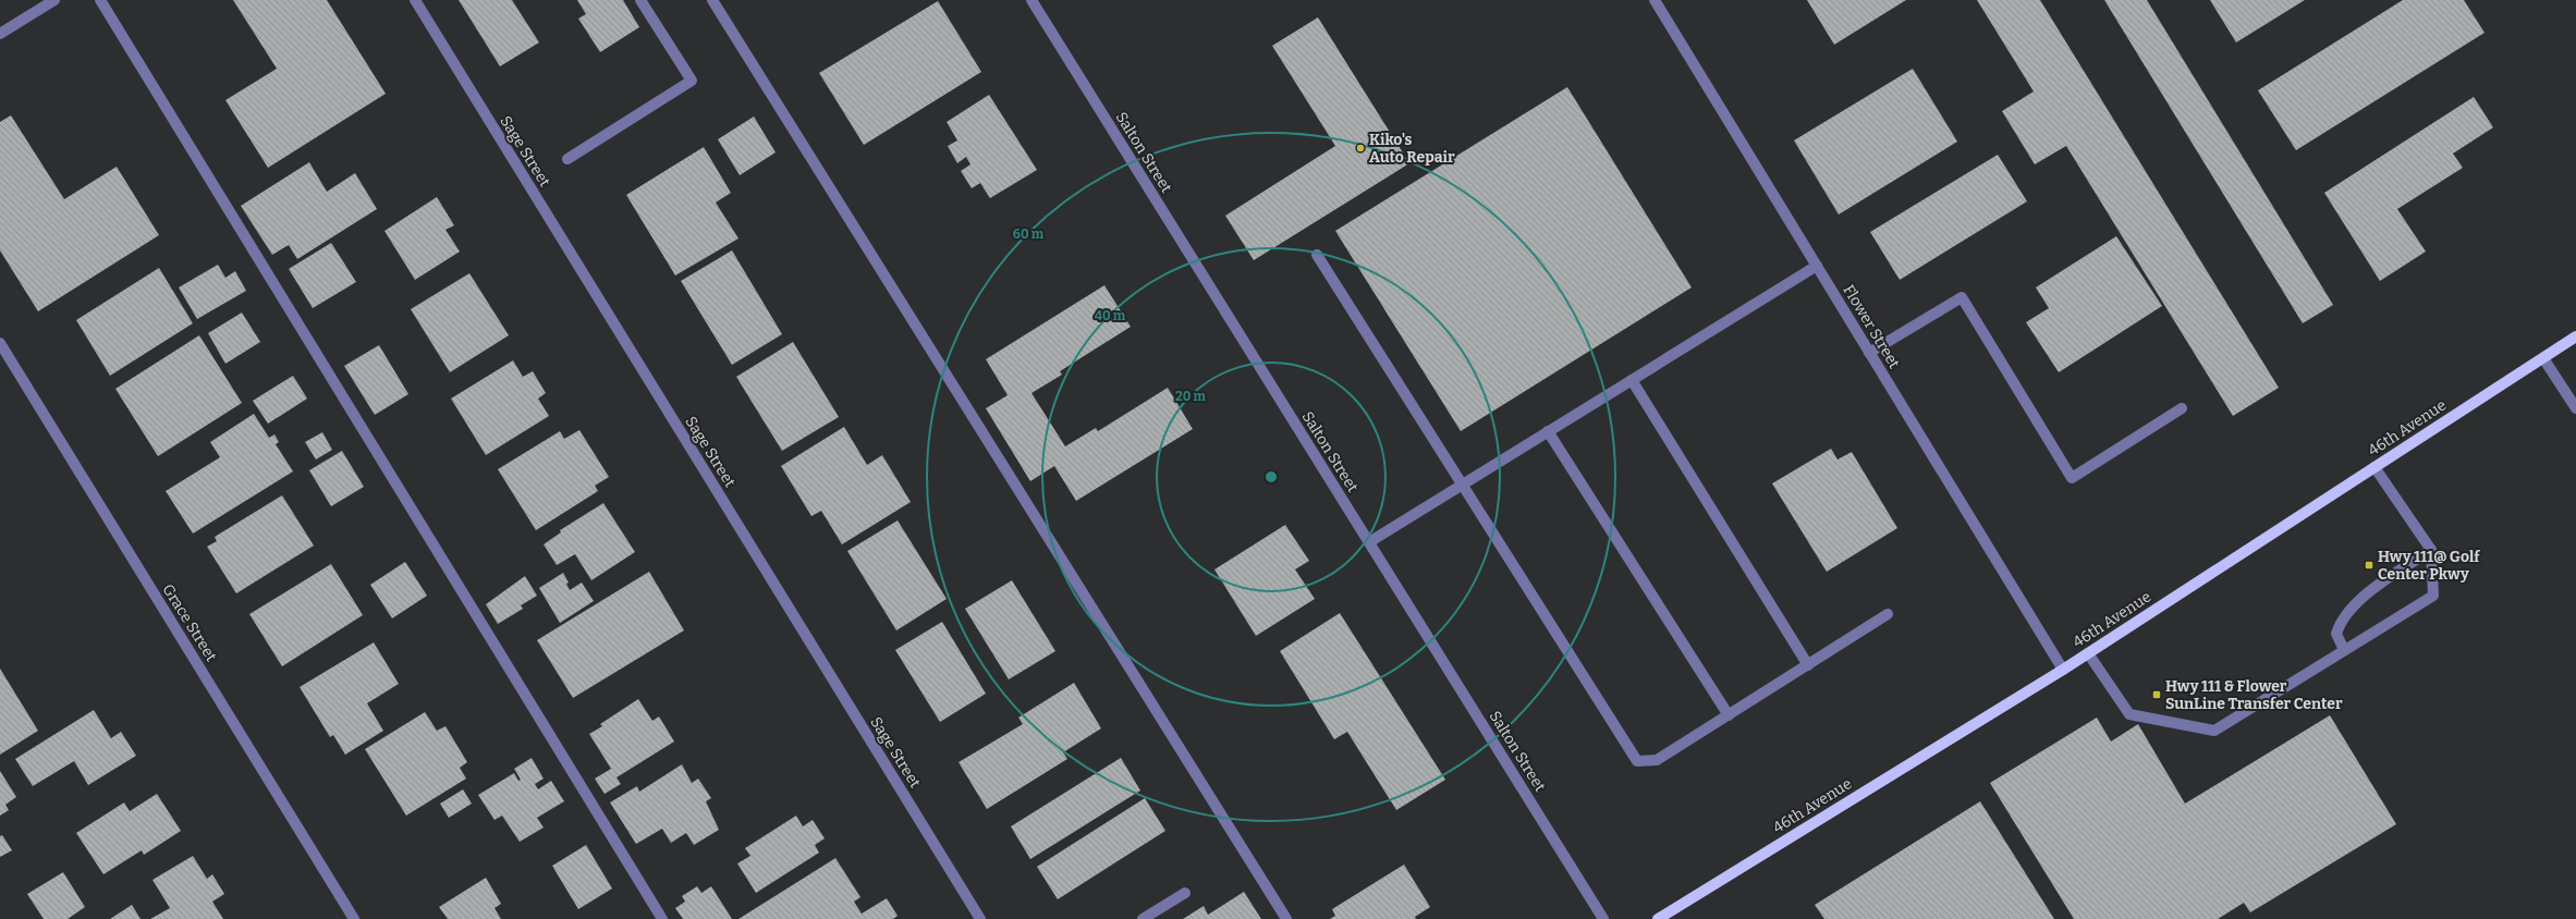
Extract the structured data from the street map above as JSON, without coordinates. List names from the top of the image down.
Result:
{
  "streets": {
    "main road": ["46th Avenue"],
    "street": [
      "Sage Street",
      "Salton Street",
      "Flower Street",
      "Grace Street"
    ]
  },
  "crossings": [
    ["Flower Street", "46th Avenue"]
  ],
  "places": {
    "other": ["Kiko's Auto Repair"],
    "transit": ["Hwy 111@ Golf Center Pkwy", "Hwy 111 & Flower SunLine Transfer Center"]
  },
  "rings": ["60 m", "40 m", "20 m"]
}
